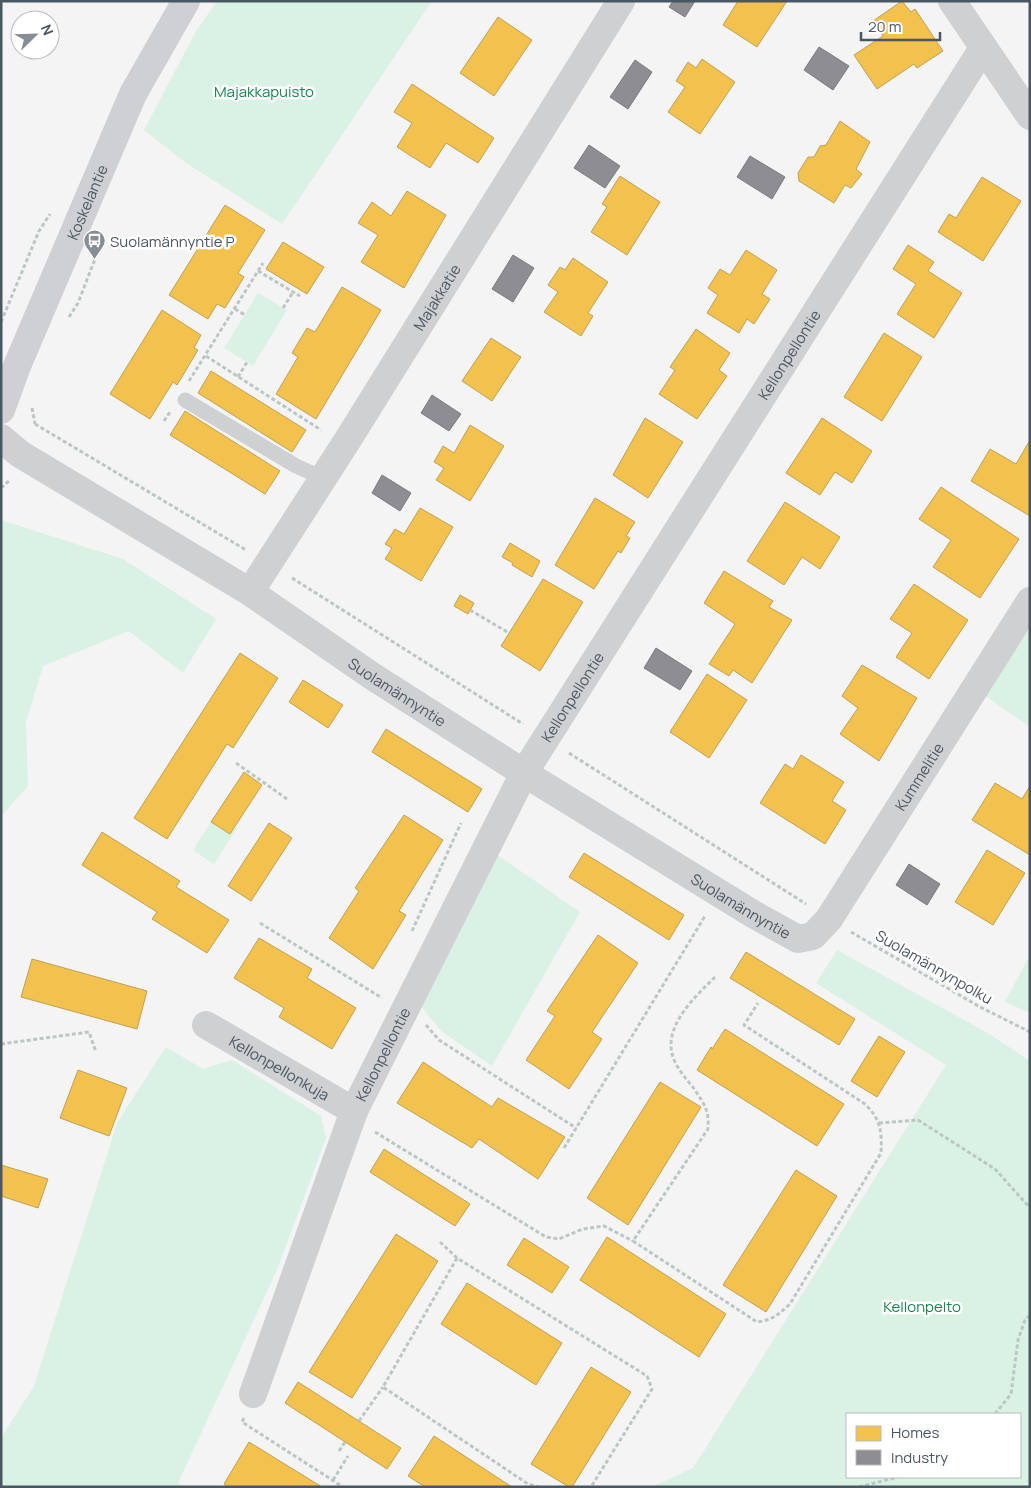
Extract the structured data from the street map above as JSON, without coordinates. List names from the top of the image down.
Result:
{
  "streets": {
    "main road": ["Koskelantie"],
    "street": [
      "Majakkatie",
      "Kellonpellontie",
      "Suolamännyntie",
      "Kummelitie",
      "Kellonpellonkuja"
    ],
    "path": ["Suolamännynpolku"]
  },
  "crossings": [
    ["Majakkatie", "Suolamännyntie"],
    ["Majakkatie", "Suolamännynpolku"],
    ["Kellonpellontie", "Suolamännyntie"],
    ["Kellonpellontie", "Suolamännynpolku"],
    ["Kellonpellontie", "Kellonpellonkuja"],
    ["Suolamännyntie", "Kummelitie"],
    ["Kummelitie", "Suolamännynpolku"]
  ],
  "parks": ["Majakkapuisto", "Kellonpelto"],
  "places": {
    "bus stop": ["Suolamännyntie P"]
  },
  "legend": ["Homes", "Industry"],
  "scale_bar": "20 m",
  "north": "top right"
}
